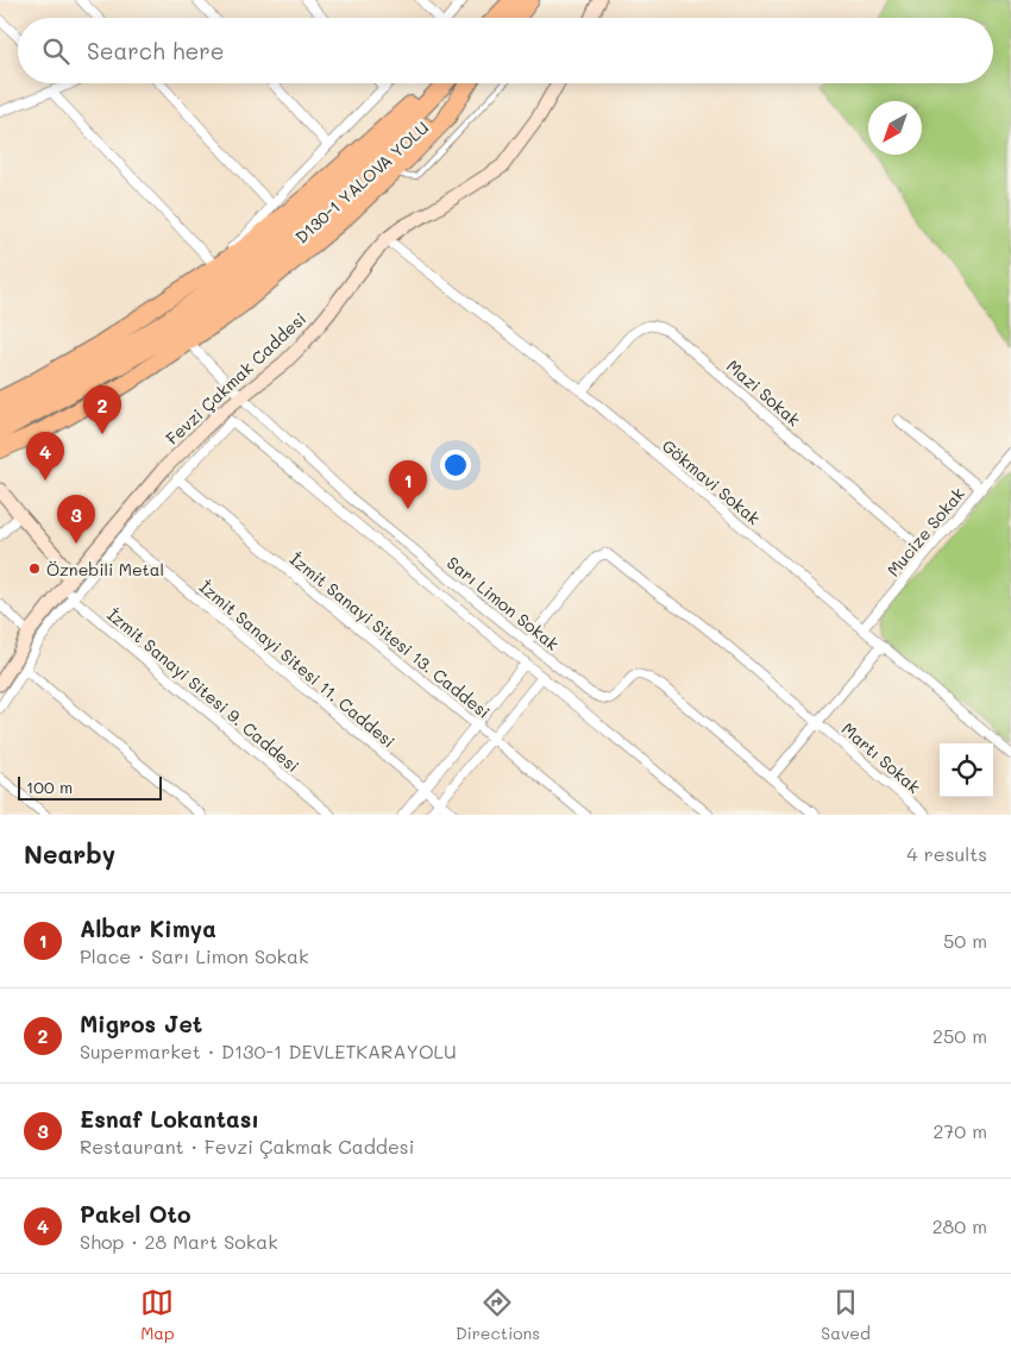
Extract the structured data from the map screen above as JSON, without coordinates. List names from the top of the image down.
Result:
{
  "streets": {
    "highway": ["D130-1 YALOVA YOLU"],
    "street": [
      "Fevzi Çakmak Caddesi",
      "Mazi Sokak",
      "Gökmavi Sokak",
      "Mucize Sokak",
      "Sarı Limon Sokak",
      "İzmit Sanayi Sitesi 13. Caddesi",
      "İzmit Sanayi Sitesi 11. Caddesi",
      "İzmit Sanayi Sitesi 9. Caddesi",
      "Martı Sokak"
    ]
  },
  "crossings": [
    ["Fevzi Çakmak Caddesi", "Gökmavi Sokak"],
    ["Fevzi Çakmak Caddesi", "Sarı Limon Sokak"],
    ["Mazi Sokak", "Gökmavi Sokak"],
    ["Mazi Sokak", "Mucize Sokak"],
    ["Gökmavi Sokak", "Mucize Sokak"],
    ["Sarı Limon Sokak", "Martı Sokak"]
  ],
  "places": ["Öznebili Metal"],
  "scale_bar": "100 m",
  "north": "bottom left",
  "page": {
    "search": "Search here",
    "pins": [
      "2",
      "4",
      "1",
      "3"
    ],
    "scale": "100 m",
    "heading": ["Nearby", "4 results"],
    "list": [
      {
        "mark": "1",
        "name": "Albar Kimya",
        "note": "Place · Sarı Limon Sokak",
        "value": "50 m"
      },
      {
        "mark": "2",
        "name": "Migros Jet",
        "note": "Supermarket · D130-1 DEVLETKARAYOLU",
        "value": "250 m"
      },
      {
        "mark": "3",
        "name": "Esnaf Lokantası",
        "note": "Restaurant · Fevzi Çakmak Caddesi",
        "value": "270 m"
      },
      {
        "mark": "4",
        "name": "Pakel Oto",
        "note": "Shop · 28 Mart Sokak",
        "value": "280 m"
      }
    ],
    "nav": ["Map", "Directions", "Saved"]
  }
}
